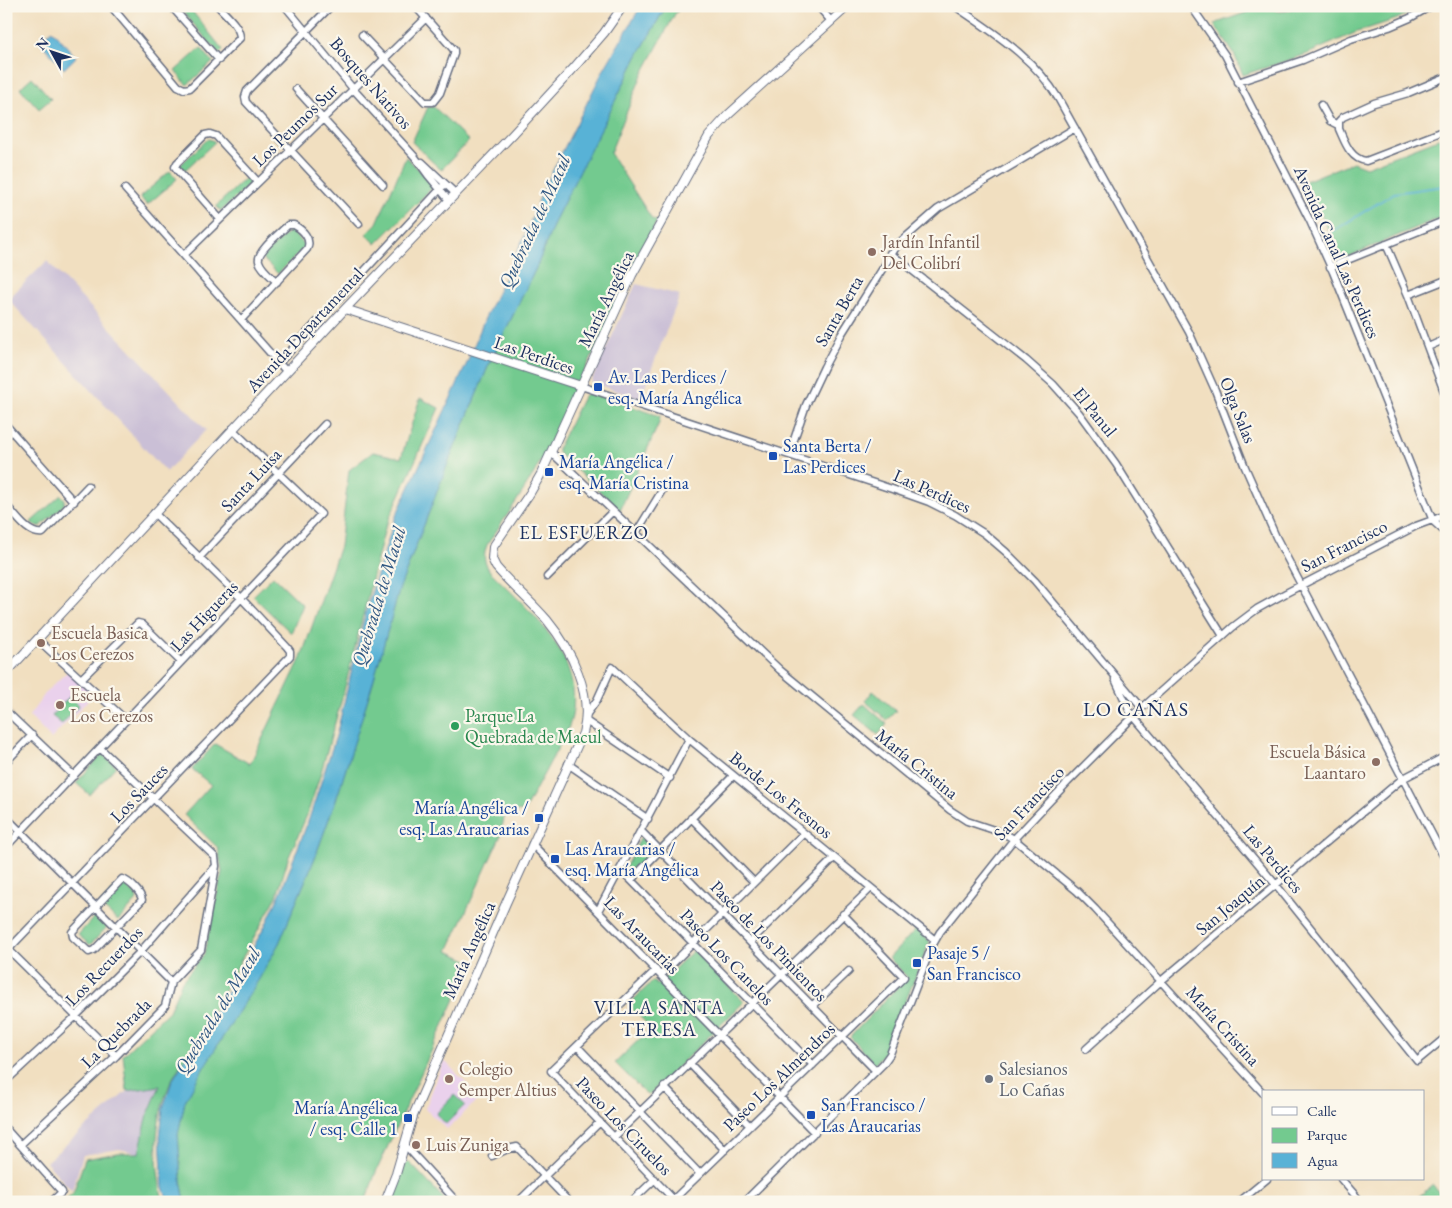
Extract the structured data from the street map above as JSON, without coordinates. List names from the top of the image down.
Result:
{
  "streets": {
    "street": [
      "Bosques Nativos",
      "Los Peumos Sur",
      "Avenida Canal Las Perdices",
      "María Angélica",
      "Santa Berta",
      "Avenida Departamental",
      "Las Perdices",
      "Olga Salas",
      "El Panul",
      "Santa Luisa",
      "San Francisco",
      "Las Higueras",
      "María Cristina",
      "Los Sauces",
      "Borde Los Fresnos",
      "San Joaquín",
      "Las Araucarias",
      "Paseo de Los Pimientos",
      "Paseo Los Canelos",
      "Los Recuerdos",
      "La Quebrada",
      "Paseo Los Almendros",
      "Paseo Los Ciruelos"
    ]
  },
  "crossings": [
    ["Bosques Nativos", "Los Peumos Sur"],
    ["Bosques Nativos", "Avenida Departamental"],
    ["Avenida Canal Las Perdices", "San Francisco"],
    ["María Angélica", "Las Perdices"],
    ["María Angélica", "María Cristina"],
    ["María Angélica", "Borde Los Fresnos"],
    ["María Angélica", "Las Araucarias"],
    ["Santa Berta", "Las Perdices"],
    ["Santa Berta", "Olga Salas"],
    ["Santa Berta", "El Panul"],
    ["Avenida Departamental", "Las Perdices"],
    ["Las Perdices", "San Francisco"],
    ["Las Perdices", "San Joaquín"],
    ["Olga Salas", "San Francisco"],
    ["Olga Salas", "San Joaquín"],
    ["El Panul", "San Francisco"],
    ["Santa Luisa", "Las Higueras"],
    ["San Francisco", "María Cristina"],
    ["San Francisco", "Borde Los Fresnos"],
    ["San Francisco", "Las Araucarias"],
    ["San Francisco", "Paseo de Los Pimientos"],
    ["Las Higueras", "Los Sauces"],
    ["María Cristina", "San Joaquín"],
    ["Las Araucarias", "Paseo Los Almendros"],
    ["Paseo de Los Pimientos", "Paseo Los Almendros"],
    ["Paseo Los Canelos", "Paseo Los Almendros"],
    ["Los Recuerdos", "La Quebrada"],
    ["Paseo Los Almendros", "Paseo Los Ciruelos"]
  ],
  "districts": ["EL ESFUERZO", "LO CAÑAS", "VILLA SANTA TERESA"],
  "water": ["Quebrada de Macul"],
  "places": {
    "other": [
      "Jardín Infantil Del Colibrí",
      "Escuela Basica Los Cerezos",
      "Escuela Los Cerezos",
      "Parque La Quebrada de Macul",
      "Escuela Básica Laantaro",
      "Colegio Semper Altius",
      "Salesianos Lo Cañas",
      "Luis Zuniga"
    ],
    "transit": [
      "Av. Las Perdices / esq. María Angélica",
      "Santa Berta / Las Perdices",
      "María Angélica / esq. María Cristina",
      "María Angélica / esq. Las Araucarias",
      "Las Araucarias / esq. María Angélica",
      "Pasaje 5 / San Francisco",
      "San Francisco / Las Araucarias",
      "María Angélica / esq. Calle 1"
    ]
  },
  "legend": ["Calle", "Parque", "Agua"],
  "north": "top left"
}
